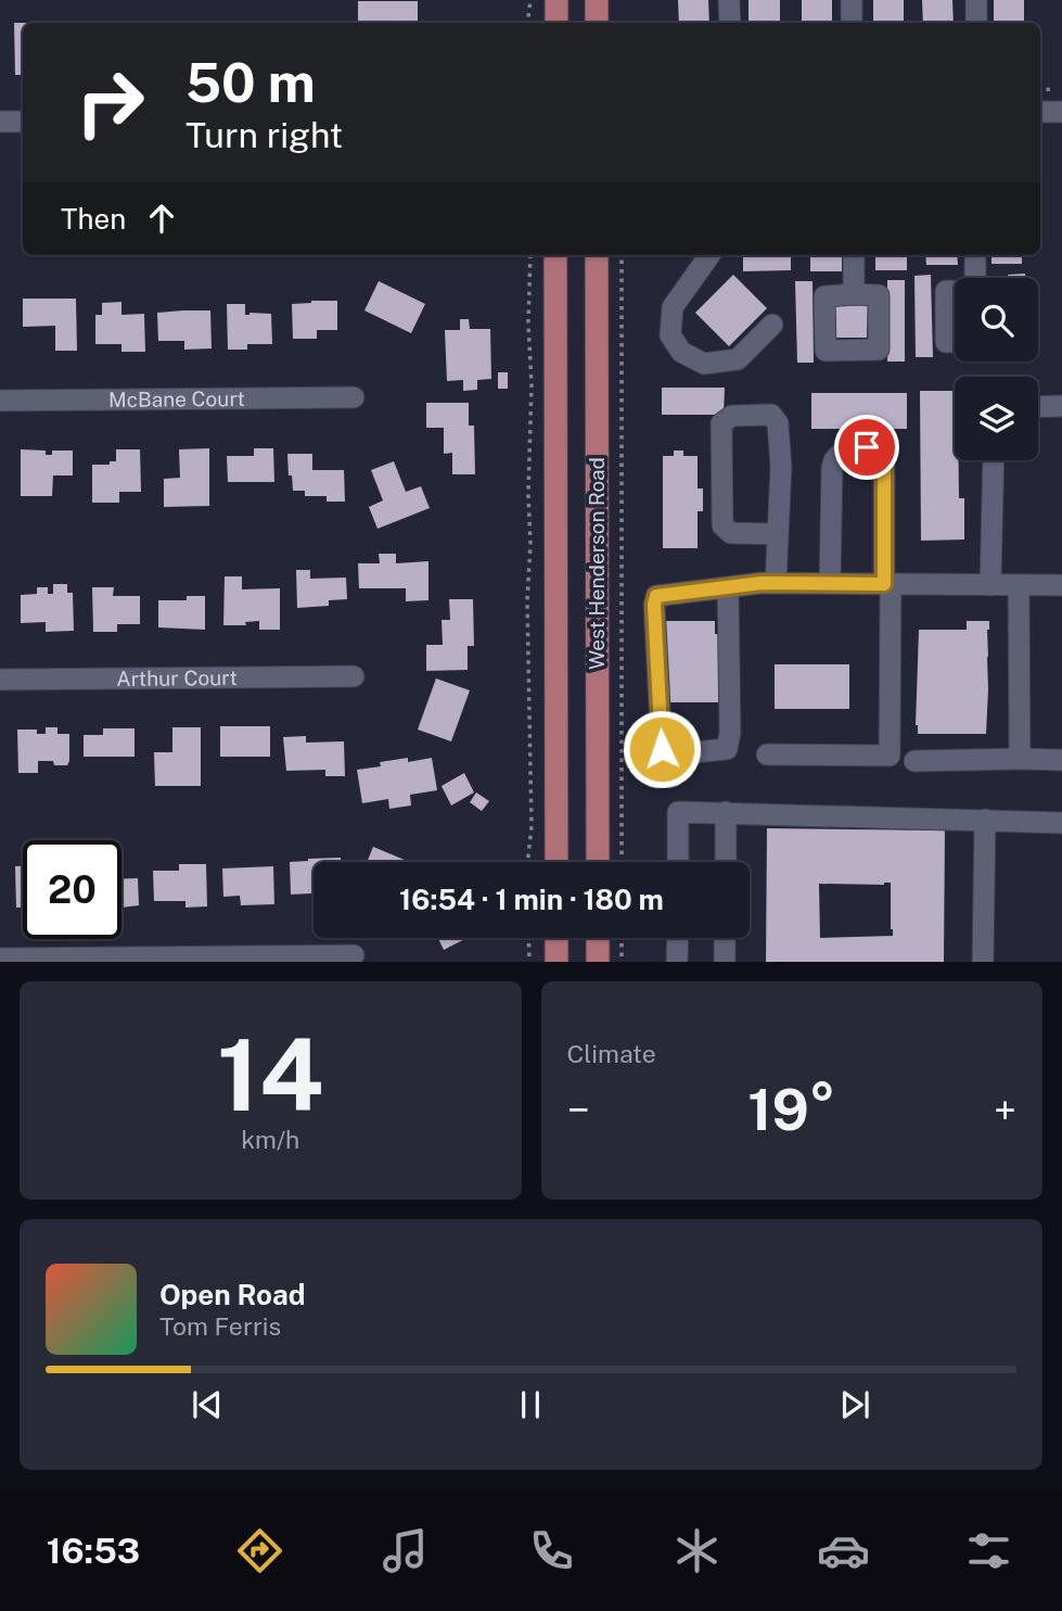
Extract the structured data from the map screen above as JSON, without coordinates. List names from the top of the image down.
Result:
{
  "streets": {
    "main road": ["West Henderson Road"],
    "street": ["McBane Court", "Arthur Court"]
  },
  "page": {
    "turn": ["50 m", "Turn right"],
    "then": "Then",
    "limit": "20",
    "trip": "16:54 · 1 min · 180 m",
    "tile": [
      ["14", "km/h"],
      "Climate"
    ],
    "heat": ["−", "19°", "+"],
    "song": ["Open Road", "Tom Ferris"],
    "tabs": "16:53"
  }
}
